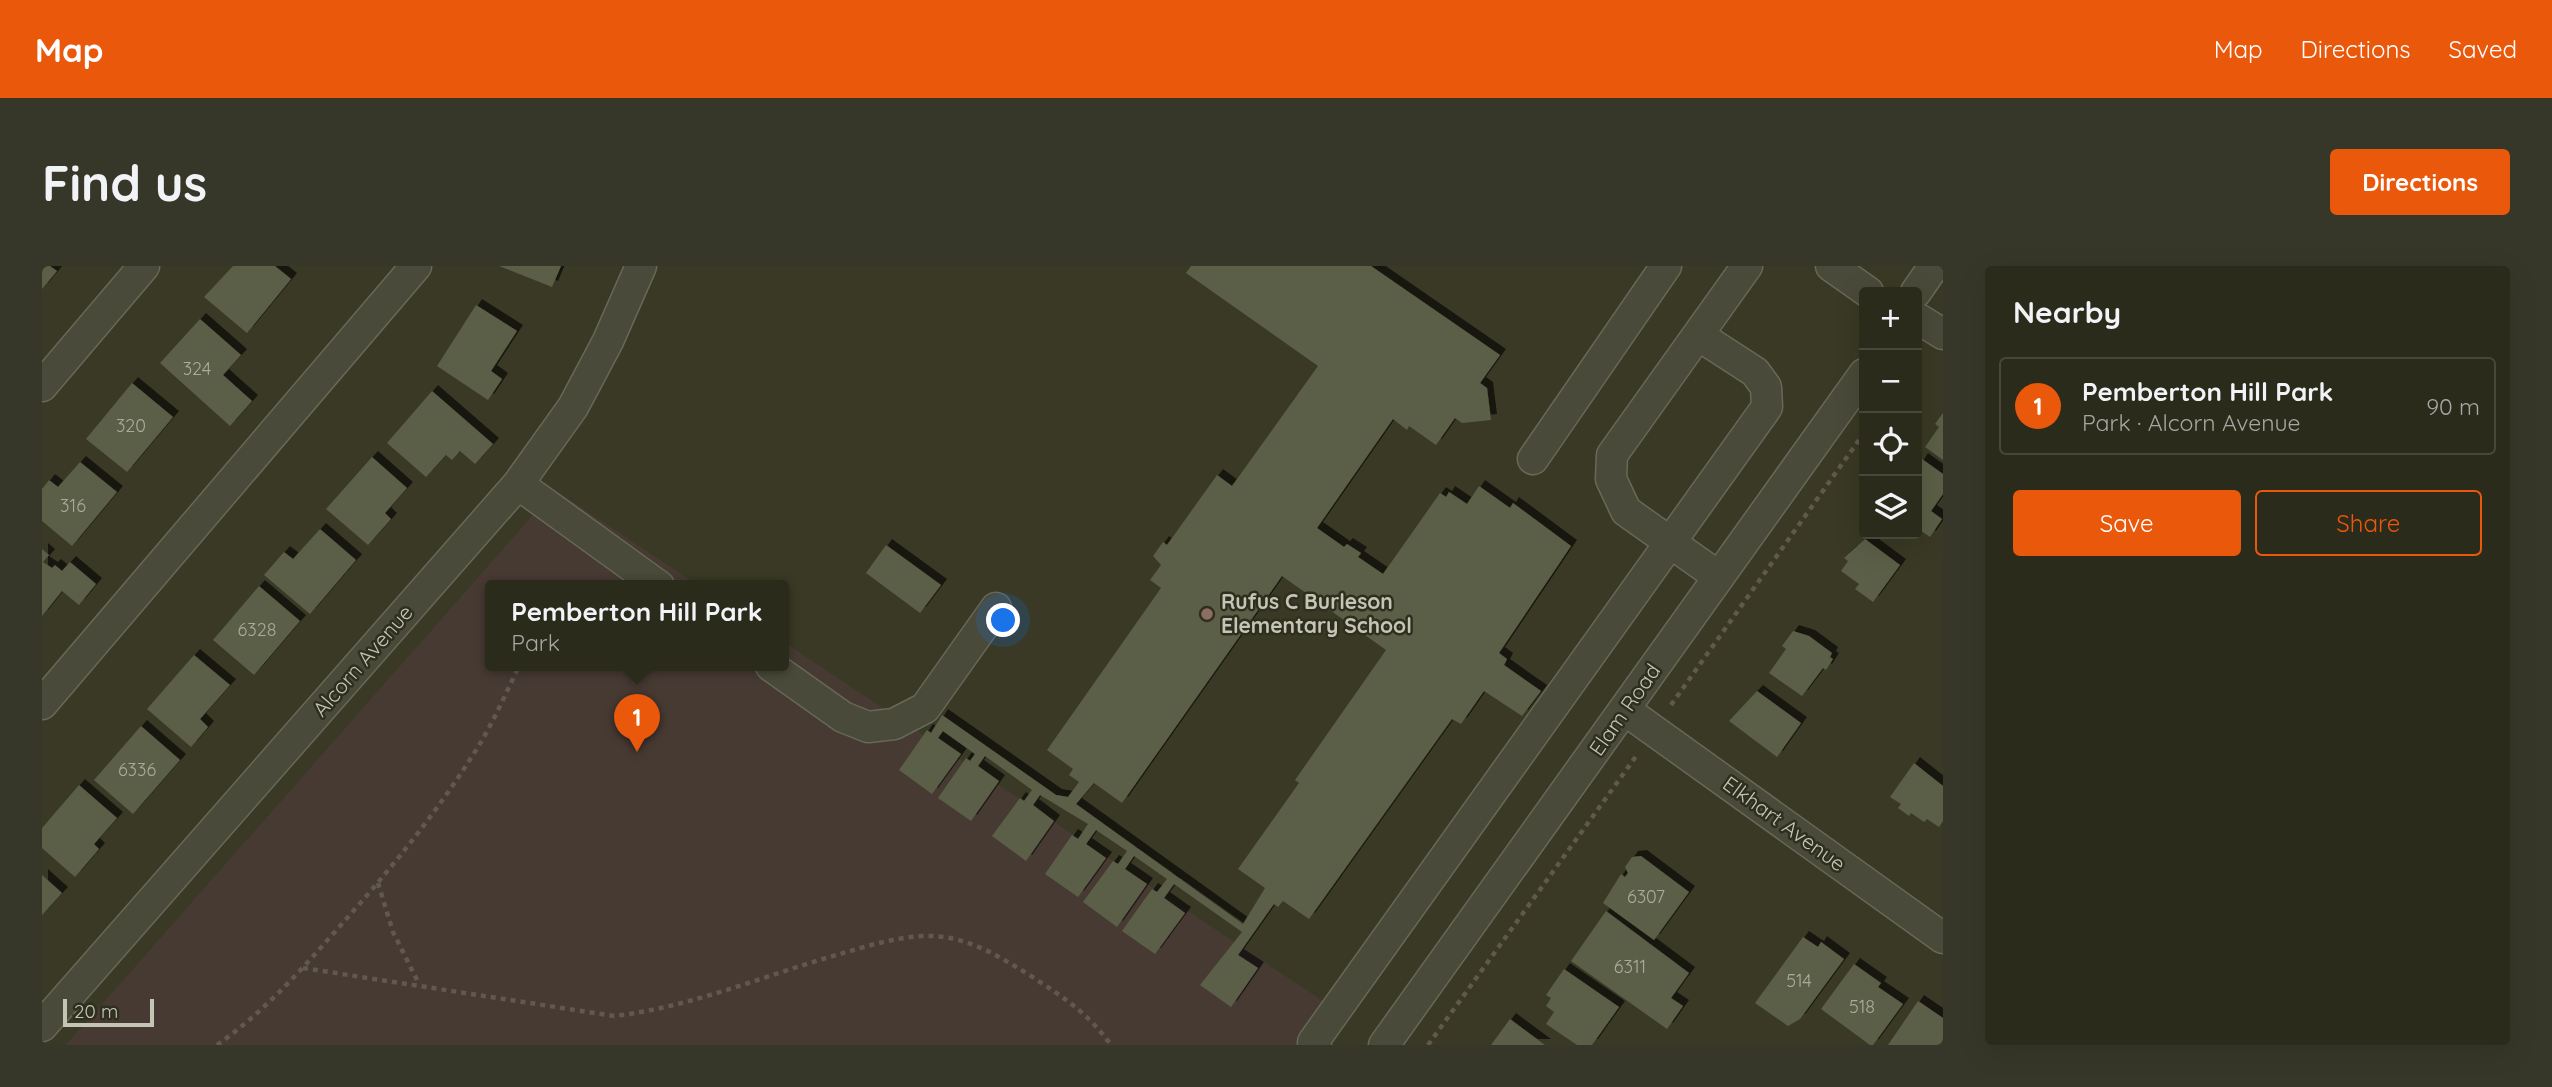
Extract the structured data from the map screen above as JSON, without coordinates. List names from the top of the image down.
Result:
{
  "streets": {
    "street": ["Alcorn Avenue", "Elam Road", "Elkhart Avenue"]
  },
  "crossings": [
    ["Elam Road", "Elkhart Avenue"]
  ],
  "places": ["Rufus C Burleson Elementary School"],
  "house_numbers": [
    "324",
    "320",
    "316",
    "6328",
    "6336",
    "6307",
    "6311",
    "514",
    "518"
  ],
  "scale_bar": "20 m",
  "page": {
    "header": "Map",
    "nav": ["Map", "Directions", "Saved"],
    "buttons": [
      "Directions",
      ["Save", "Share"]
    ],
    "title": "Find us",
    "heading": "Nearby",
    "map_buttons": ["+", "−"],
    "list": [
      {
        "mark": "1",
        "name": "Pemberton Hill Park",
        "note": "Park · Alcorn Avenue",
        "value": "90 m"
      }
    ],
    "popup": ["Pemberton Hill Park", "Park"],
    "pins": "1",
    "scale": "20 m"
  }
}
